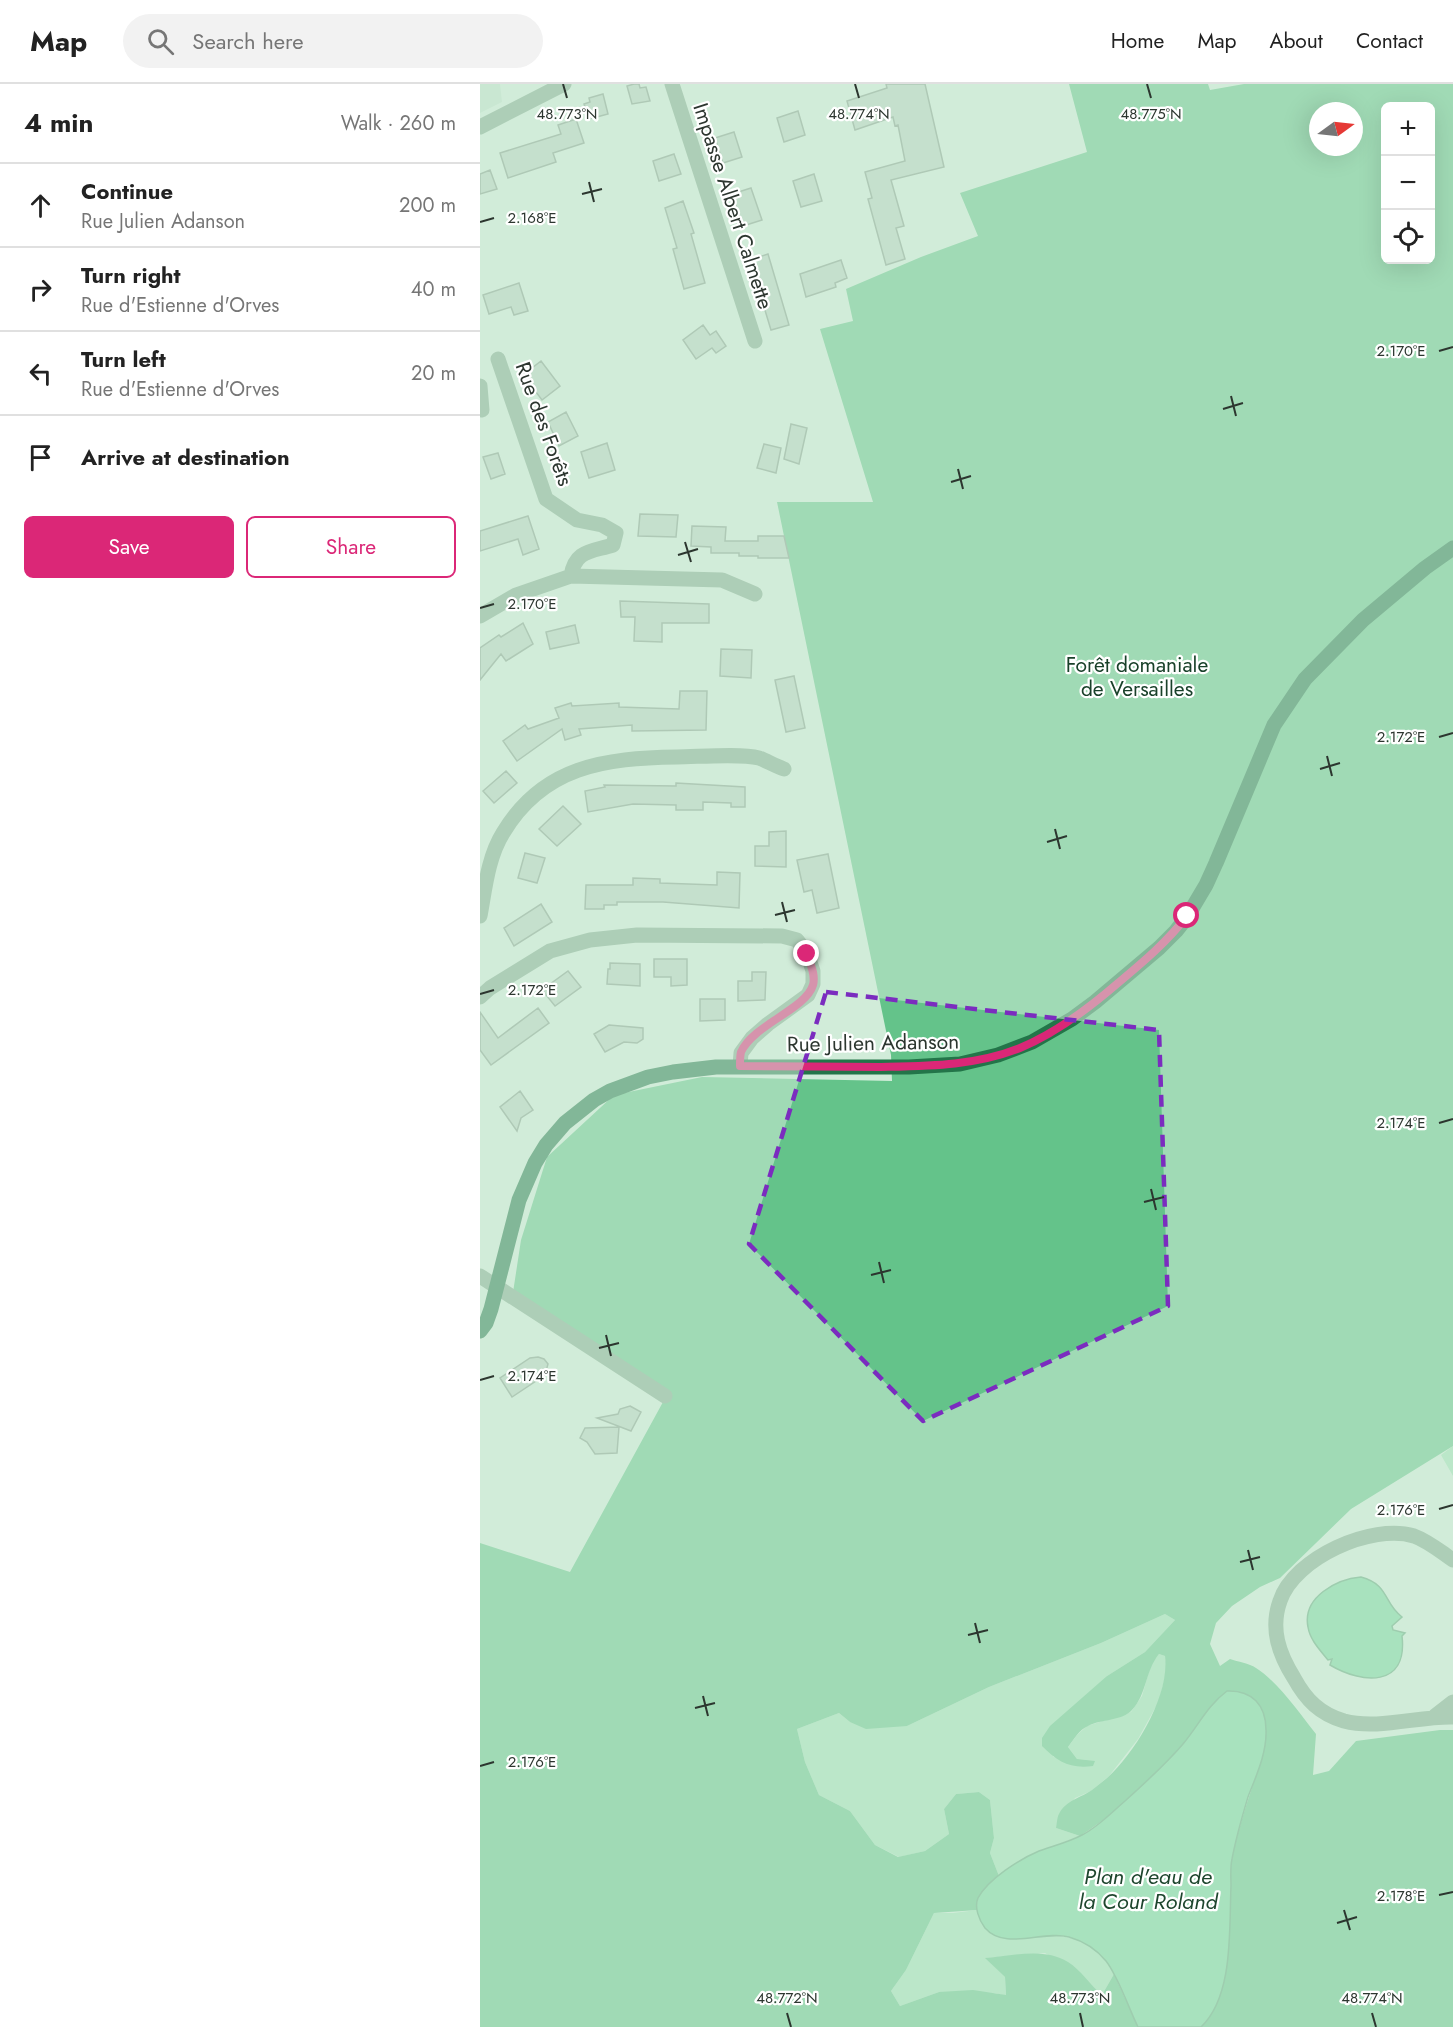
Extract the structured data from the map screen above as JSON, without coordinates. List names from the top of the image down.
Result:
{
  "streets": {
    "main road": ["Rue Julien Adanson"],
    "street": ["Impasse Albert Calmette", "Rue des Forêts"]
  },
  "water": ["Plan d'eau de la Cour Roland"],
  "parks": ["Forêt domaniale de Versailles"],
  "north": "right",
  "page": {
    "header": "Map",
    "search": "Search here",
    "nav": [
      "Home",
      "Map",
      "About",
      "Contact"
    ],
    "heading": ["4 min", "Walk · 260 m"],
    "map_buttons": ["+", "−"],
    "list": [
      ["Continue", "Rue Julien Adanson", "200 m"],
      ["Turn right", "Rue d'Estienne d'Orves", "40 m"],
      ["Turn left", "Rue d'Estienne d'Orves", "20 m"],
      "Arrive at destination"
    ],
    "buttons": ["Save", "Share"]
  },
  "coordinates": [
    "48.773°N",
    "48.774°N",
    "48.775°N",
    "2.168°E",
    "2.170°E",
    "2.172°E",
    "2.174°E",
    "2.176°E",
    "2.178°E",
    "48.772°N"
  ]
}
